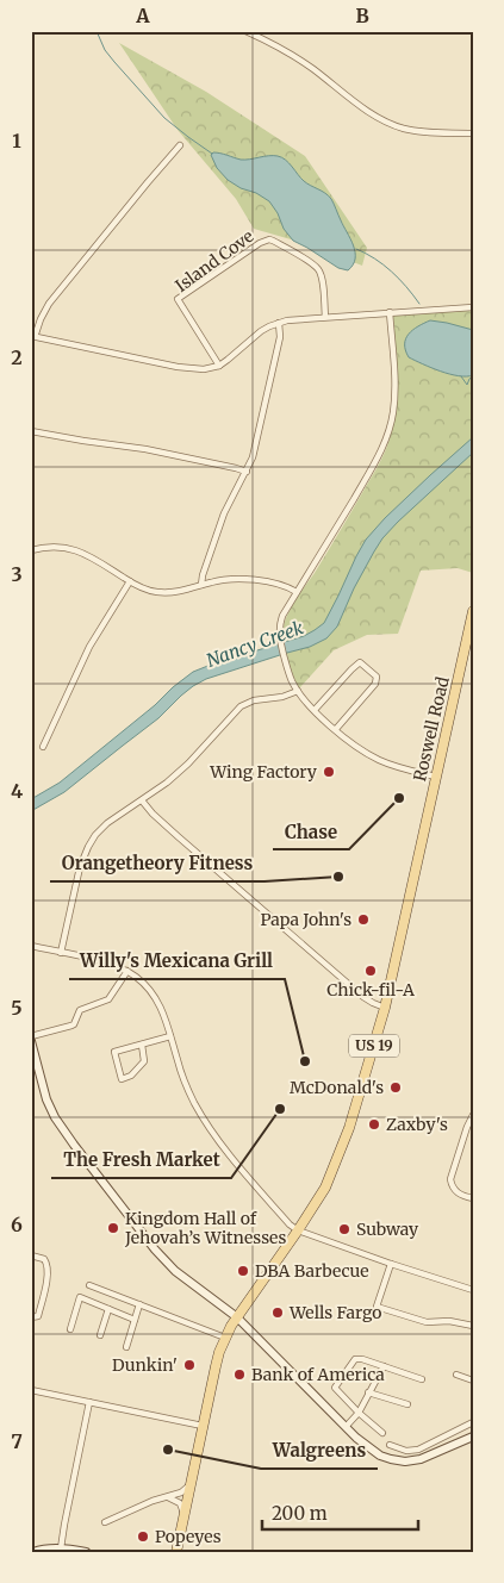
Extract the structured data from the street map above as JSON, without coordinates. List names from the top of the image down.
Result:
{
  "streets": {
    "main road": ["Roswell Road", "US 19"],
    "street": ["Island Cove"]
  },
  "crossings": [
    ["Roswell Road", "US 19"]
  ],
  "water": ["Nancy Creek"],
  "places": [
    "Wing Factory",
    "Chase",
    "Orangetheory Fitness",
    "Papa John's",
    "Chick-fil-A",
    "Willy's Mexicana Grill",
    "McDonald's",
    "The Fresh Market",
    "Zaxby's",
    "Kingdom Hall of Jehovah’s Witnesses",
    "Subway",
    "DBA Barbecue",
    "Wells Fargo",
    "Dunkin'",
    "Bank of America",
    "Walgreens",
    "Popeyes"
  ],
  "scale_bar": "200 m",
  "grid": {
    "columns": ["A", "B"],
    "rows": [
      "1",
      "2",
      "3",
      "4",
      "5",
      "6",
      "7"
    ]
  }
}
